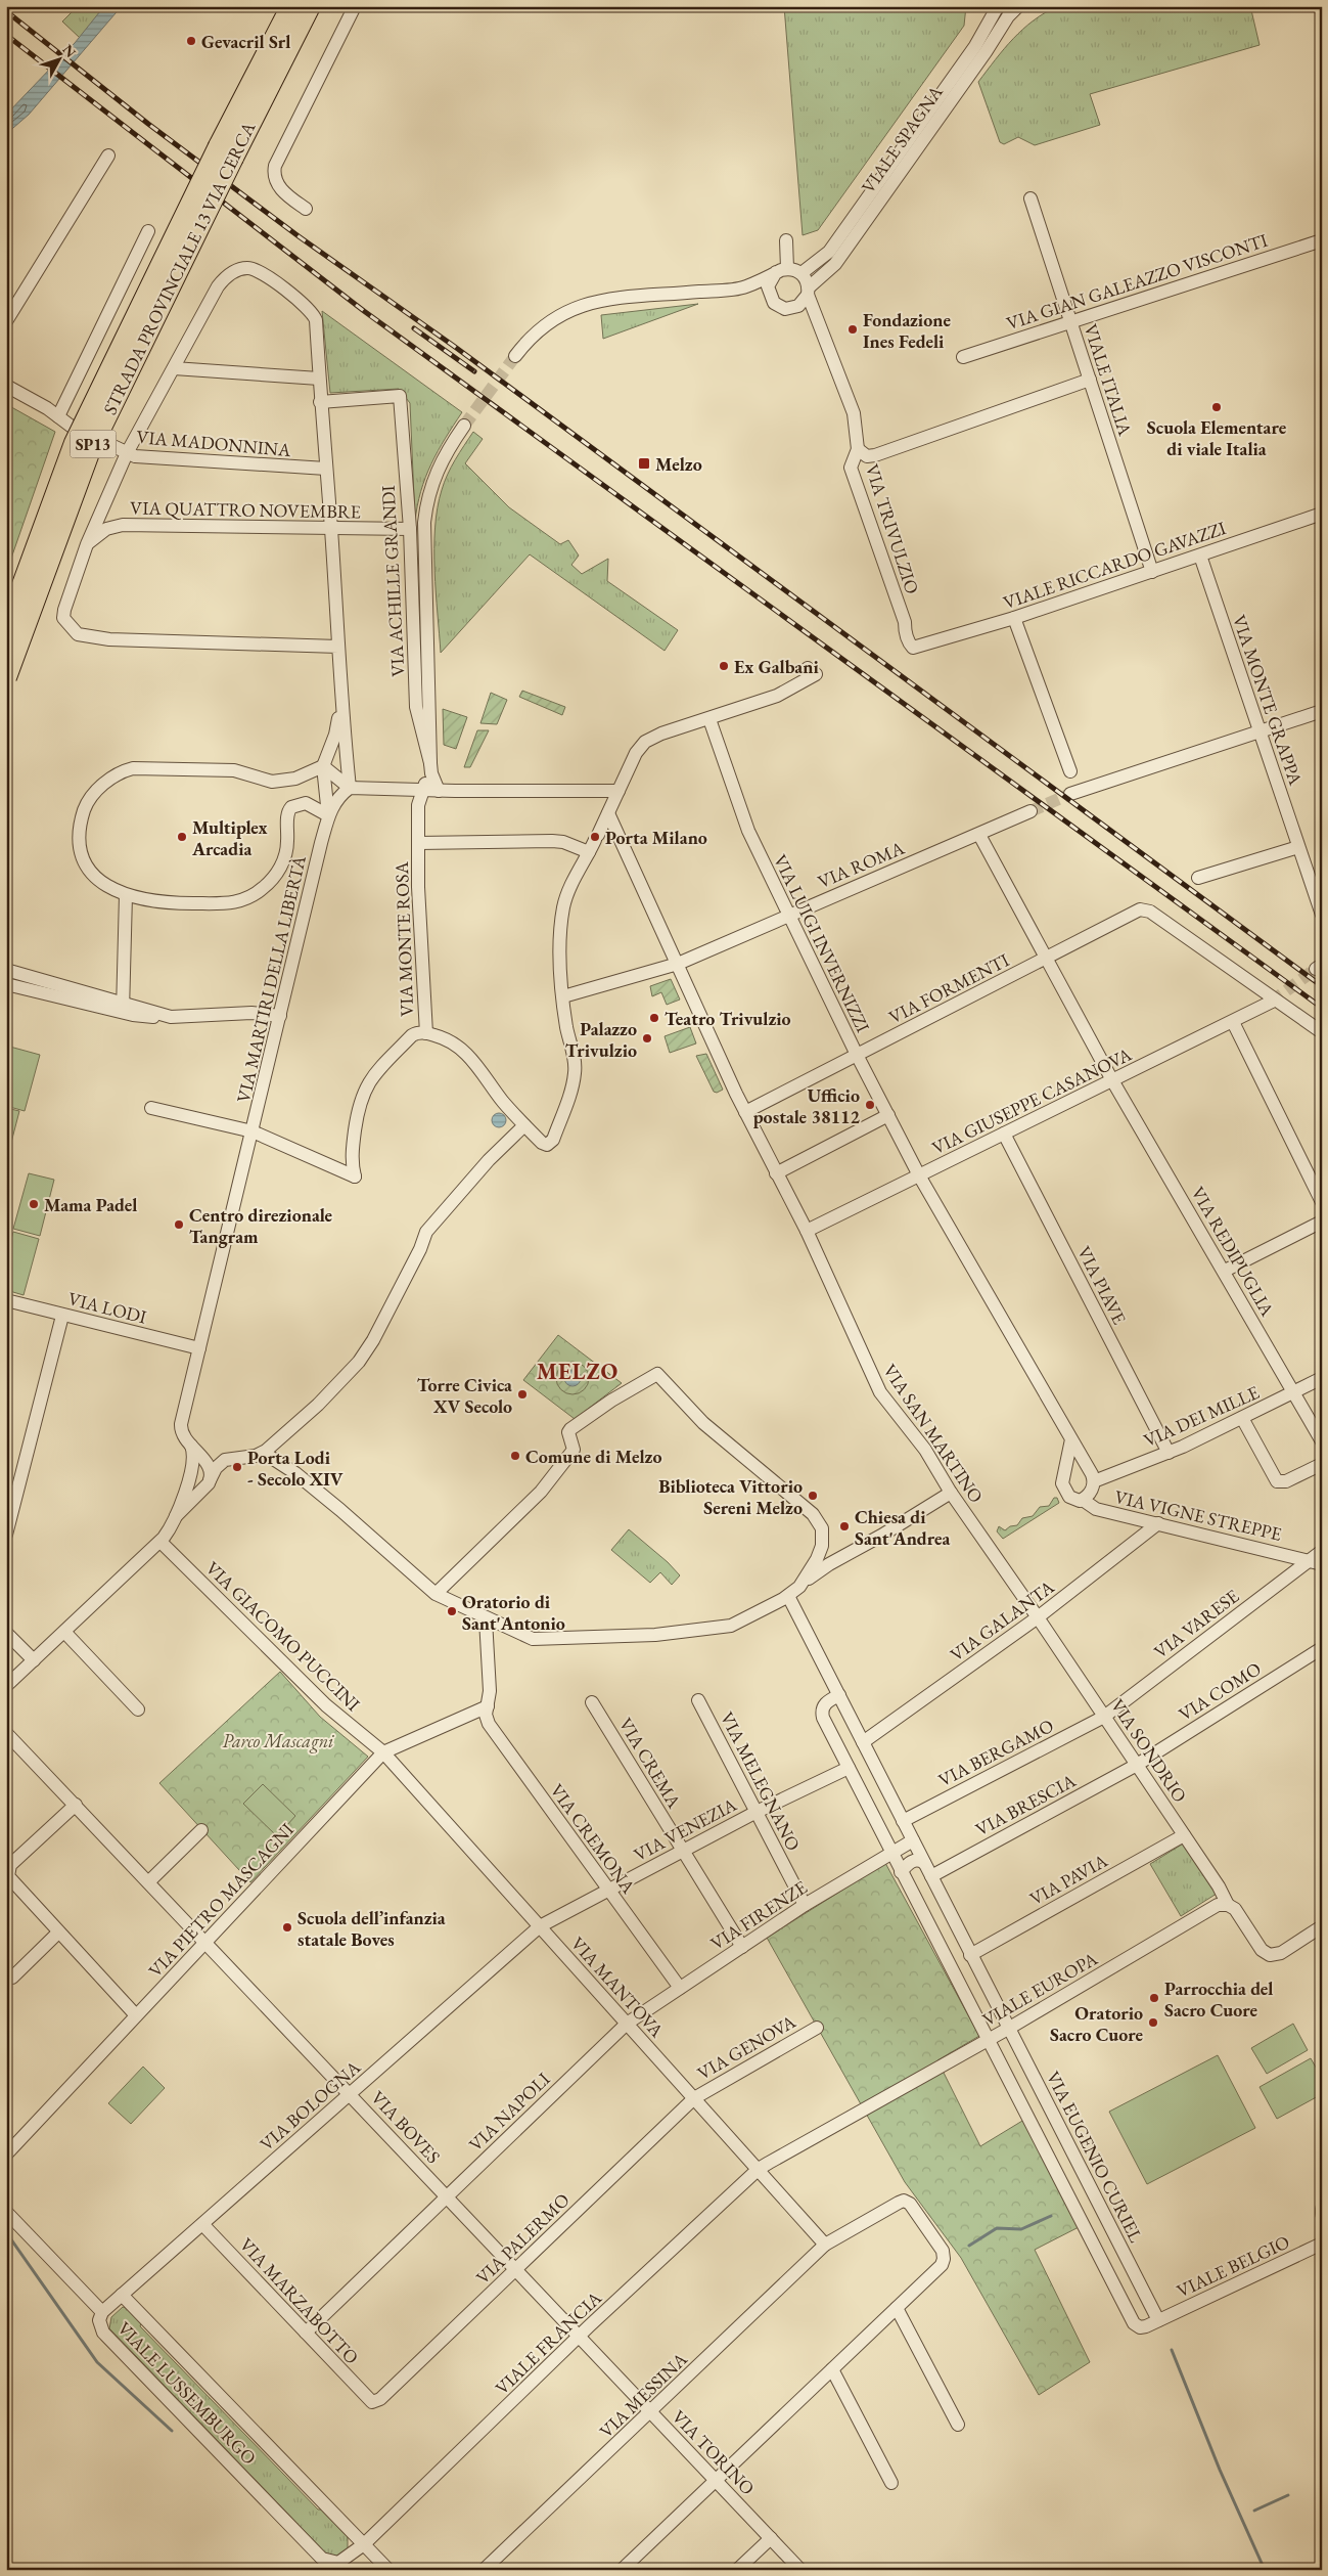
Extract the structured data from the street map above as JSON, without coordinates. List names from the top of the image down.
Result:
{
  "streets": {
    "main road": ["STRADA PROVINCIALE 13 VIA CERCA", "SP13"],
    "street": [
      "VIALE SPAGNA",
      "VIA GIAN GALEAZZO VISCONTI",
      "VIALE ITALIA",
      "VIA MADONNINA",
      "VIA QUATTRO NOVEMBRE",
      "VIA TRIVULZIO",
      "VIALE RICCARDO GAVAZZI",
      "VIA ACHILLE GRANDI",
      "VIA MONTE GRAPPA",
      "VIA ROMA",
      "VIA MONTE ROSA",
      "VIA LUIGI INVERNIZZI",
      "VIA MARTIRI DELLA LIBERTÀ",
      "VIA FORMENTI",
      "VIA GIUSEPPE CASANOVA",
      "VIA REDIPUGLIA",
      "VIA PIAVE",
      "VIA LODI",
      "VIA DEI MILLE",
      "VIA SAN MARTINO",
      "VIA VIGNE STREPPE",
      "VIA GALANTA",
      "VIA VARESE",
      "VIA GIACOMO PUCCINI",
      "VIA COMO",
      "VIA SONDRIO",
      "VIA BERGAMO",
      "VIA CREMA",
      "VIA MELEGNANO",
      "VIA BRESCIA",
      "VIA VENEZIA",
      "VIA CREMONA",
      "VIA PAVIA",
      "VIA PIETRO MASCAGNI",
      "VIA FIRENZE",
      "VIA MANTOVA",
      "VIALE EUROPA",
      "VIA GENOVA",
      "VIA BOLOGNA",
      "VIA NAPOLI",
      "VIA BOVES",
      "VIA EUGENIO CURIEL",
      "VIA PALERMO",
      "VIALE BELGIO",
      "VIA MARZABOTTO",
      "VIALE FRANCIA",
      "VIALE LUSSEMBURGO",
      "VIA MESSINA",
      "VIA TORINO"
    ]
  },
  "crossings": [
    ["VIALE SPAGNA", "VIA TRIVULZIO"],
    ["VIA GIAN GALEAZZO VISCONTI", "VIALE ITALIA"],
    ["VIALE ITALIA", "VIALE RICCARDO GAVAZZI"],
    ["VIA QUATTRO NOVEMBRE", "VIA ACHILLE GRANDI"],
    ["VIA TRIVULZIO", "VIALE RICCARDO GAVAZZI"],
    ["VIALE RICCARDO GAVAZZI", "VIA MONTE GRAPPA"],
    ["VIA ROMA", "VIA LUIGI INVERNIZZI"],
    ["VIA ROMA", "VIA REDIPUGLIA"],
    ["VIA ROMA", "VIA SAN MARTINO"],
    ["VIA LUIGI INVERNIZZI", "VIA FORMENTI"],
    ["VIA LUIGI INVERNIZZI", "VIA GIUSEPPE CASANOVA"],
    ["VIA LUIGI INVERNIZZI", "VIA DEI MILLE"],
    ["VIA LUIGI INVERNIZZI", "VIA VIGNE STREPPE"],
    ["VIA MARTIRI DELLA LIBERTÀ", "VIA LODI"],
    ["VIA FORMENTI", "VIA REDIPUGLIA"],
    ["VIA FORMENTI", "VIA SAN MARTINO"],
    ["VIA GIUSEPPE CASANOVA", "VIA REDIPUGLIA"],
    ["VIA GIUSEPPE CASANOVA", "VIA PIAVE"],
    ["VIA GIUSEPPE CASANOVA", "VIA SAN MARTINO"],
    ["VIA REDIPUGLIA", "VIA DEI MILLE"],
    ["VIA PIAVE", "VIA DEI MILLE"],
    ["VIA SAN MARTINO", "VIA GALANTA"],
    ["VIA SAN MARTINO", "VIA SONDRIO"],
    ["VIA VIGNE STREPPE", "VIA GALANTA"],
    ["VIA VIGNE STREPPE", "VIA VARESE"],
    ["VIA GALANTA", "VIA SONDRIO"],
    ["VIA GALANTA", "VIA EUGENIO CURIEL"],
    ["VIA VARESE", "VIA SONDRIO"],
    ["VIA VARESE", "VIA BERGAMO"],
    ["VIA GIACOMO PUCCINI", "VIA PIETRO MASCAGNI"],
    ["VIA GIACOMO PUCCINI", "VIA MANTOVA"],
    ["VIA COMO", "VIA SONDRIO"],
    ["VIA COMO", "VIA BRESCIA"],
    ["VIA SONDRIO", "VIA BERGAMO"],
    ["VIA SONDRIO", "VIA BRESCIA"],
    ["VIA SONDRIO", "VIA PAVIA"],
    ["VIA SONDRIO", "VIALE EUROPA"],
    ["VIA BERGAMO", "VIA EUGENIO CURIEL"],
    ["VIA CREMA", "VIA VENEZIA"],
    ["VIA CREMA", "VIA FIRENZE"],
    ["VIA MELEGNANO", "VIA VENEZIA"],
    ["VIA MELEGNANO", "VIA FIRENZE"],
    ["VIA BRESCIA", "VIA EUGENIO CURIEL"],
    ["VIA VENEZIA", "VIA CREMONA"],
    ["VIA VENEZIA", "VIA MANTOVA"],
    ["VIA VENEZIA", "VIA BOLOGNA"],
    ["VIA CREMONA", "VIA PIETRO MASCAGNI"],
    ["VIA CREMONA", "VIA FIRENZE"],
    ["VIA PAVIA", "VIA EUGENIO CURIEL"],
    ["VIA PIETRO MASCAGNI", "VIA MANTOVA"],
    ["VIA PIETRO MASCAGNI", "VIA BOVES"],
    ["VIA FIRENZE", "VIA MANTOVA"],
    ["VIA FIRENZE", "VIA NAPOLI"],
    ["VIA FIRENZE", "VIA EUGENIO CURIEL"],
    ["VIA MANTOVA", "VIALE EUROPA"],
    ["VIA MANTOVA", "VIA GENOVA"],
    ["VIA MANTOVA", "VIA BOLOGNA"],
    ["VIA MANTOVA", "VIA NAPOLI"],
    ["VIA MANTOVA", "VIA PALERMO"],
    ["VIA MANTOVA", "VIALE FRANCIA"],
    ["VIA MANTOVA", "VIA MESSINA"],
    ["VIALE EUROPA", "VIA EUGENIO CURIEL"],
    ["VIALE EUROPA", "VIALE BELGIO"],
    ["VIALE EUROPA", "VIALE FRANCIA"],
    ["VIA GENOVA", "VIA PALERMO"],
    ["VIA BOLOGNA", "VIA BOVES"],
    ["VIA BOLOGNA", "VIA MARZABOTTO"],
    ["VIA BOLOGNA", "VIALE LUSSEMBURGO"],
    ["VIA NAPOLI", "VIA BOVES"],
    ["VIA NAPOLI", "VIA MARZABOTTO"],
    ["VIA BOVES", "VIA PALERMO"],
    ["VIA BOVES", "VIA TORINO"],
    ["VIA EUGENIO CURIEL", "VIALE BELGIO"],
    ["VIA PALERMO", "VIA MARZABOTTO"],
    ["VIA PALERMO", "VIA TORINO"],
    ["VIALE FRANCIA", "VIALE LUSSEMBURGO"],
    ["VIALE FRANCIA", "VIA TORINO"],
    ["VIA MESSINA", "VIA TORINO"]
  ],
  "districts": ["MELZO"],
  "parks": ["Parco Mascagni"],
  "places": {
    "other": [
      "Gevacril Srl",
      "Fondazione Ines Fedeli",
      "Scuola Elementare di viale Italia",
      "Ex Galbani",
      "Multiplex Arcadia",
      "Porta Milano",
      "Teatro Trivulzio",
      "Palazzo Trivulzio",
      "Ufficio postale 38112",
      "Mama Padel",
      "Centro direzionale Tangram",
      "Torre Civica XV Secolo",
      "Comune di Melzo",
      "Porta Lodi - Secolo XIV",
      "Biblioteca Vittorio Sereni Melzo",
      "Chiesa di Sant'Andrea",
      "Oratorio di Sant'Antonio",
      "Scuola dell’infanzia statale Boves",
      "Parrocchia del Sacro Cuore",
      "Oratorio Sacro Cuore"
    ],
    "transit": ["Melzo"]
  },
  "north": "top right"
}
